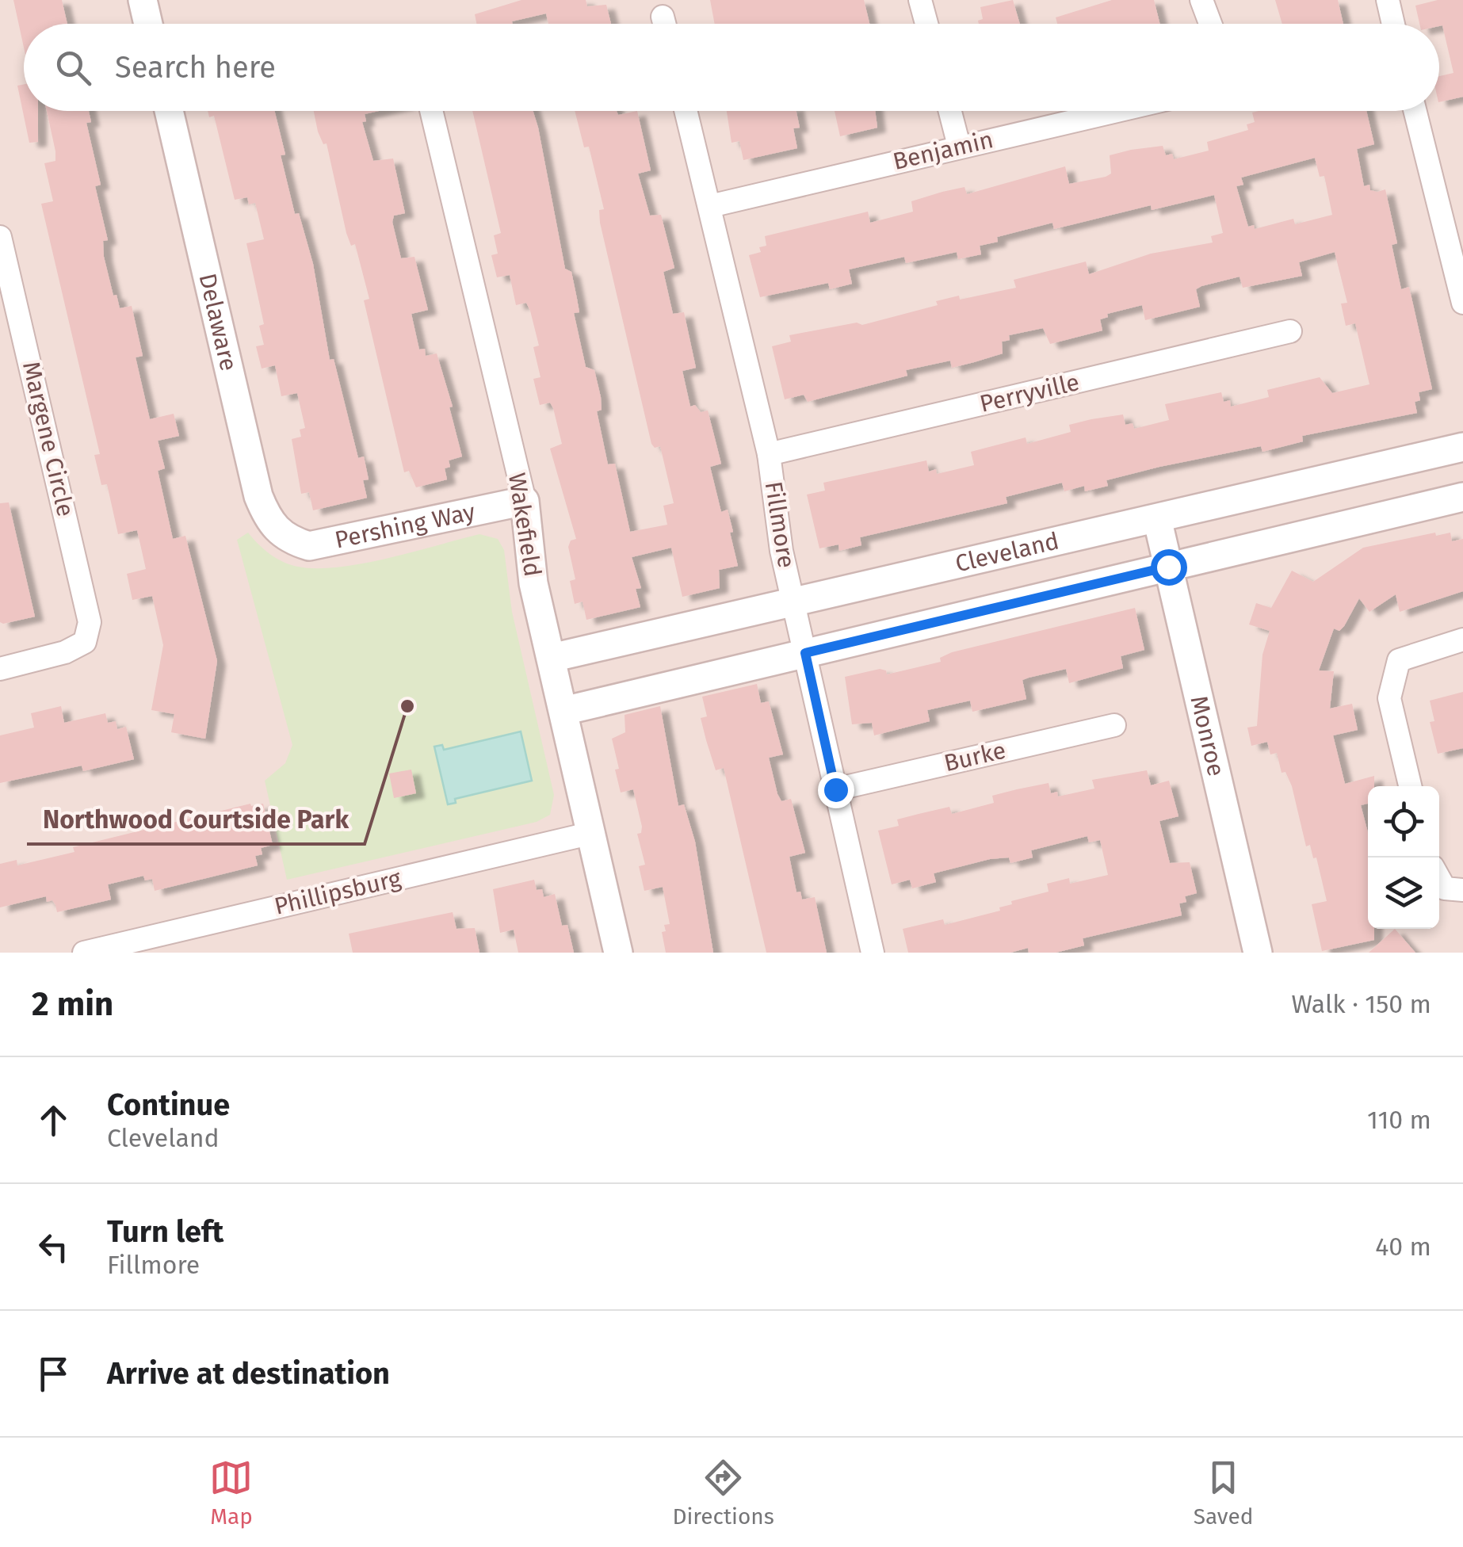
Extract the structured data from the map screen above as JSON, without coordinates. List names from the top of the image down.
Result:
{
  "streets": {
    "street": [
      "Benjamin",
      "Delaware",
      "Perryville",
      "Margene Circle",
      "Wakefield",
      "Fillmore",
      "Pershing Way",
      "Cleveland",
      "Monroe",
      "Burke",
      "Phillipsburg"
    ]
  },
  "crossings": [
    ["Benjamin", "Fillmore"],
    ["Delaware", "Pershing Way"],
    ["Perryville", "Fillmore"],
    ["Wakefield", "Pershing Way"],
    ["Wakefield", "Cleveland"],
    ["Wakefield", "Phillipsburg"],
    ["Fillmore", "Cleveland"],
    ["Fillmore", "Burke"],
    ["Cleveland", "Monroe"]
  ],
  "places": ["Northwood Courtside Park"],
  "page": {
    "search": "Search here",
    "heading": ["2 min", "Walk · 150 m"],
    "list": [
      ["Continue", "Cleveland", "110 m"],
      ["Turn left", "Fillmore", "40 m"],
      "Arrive at destination"
    ],
    "nav": ["Map", "Directions", "Saved"]
  }
}
